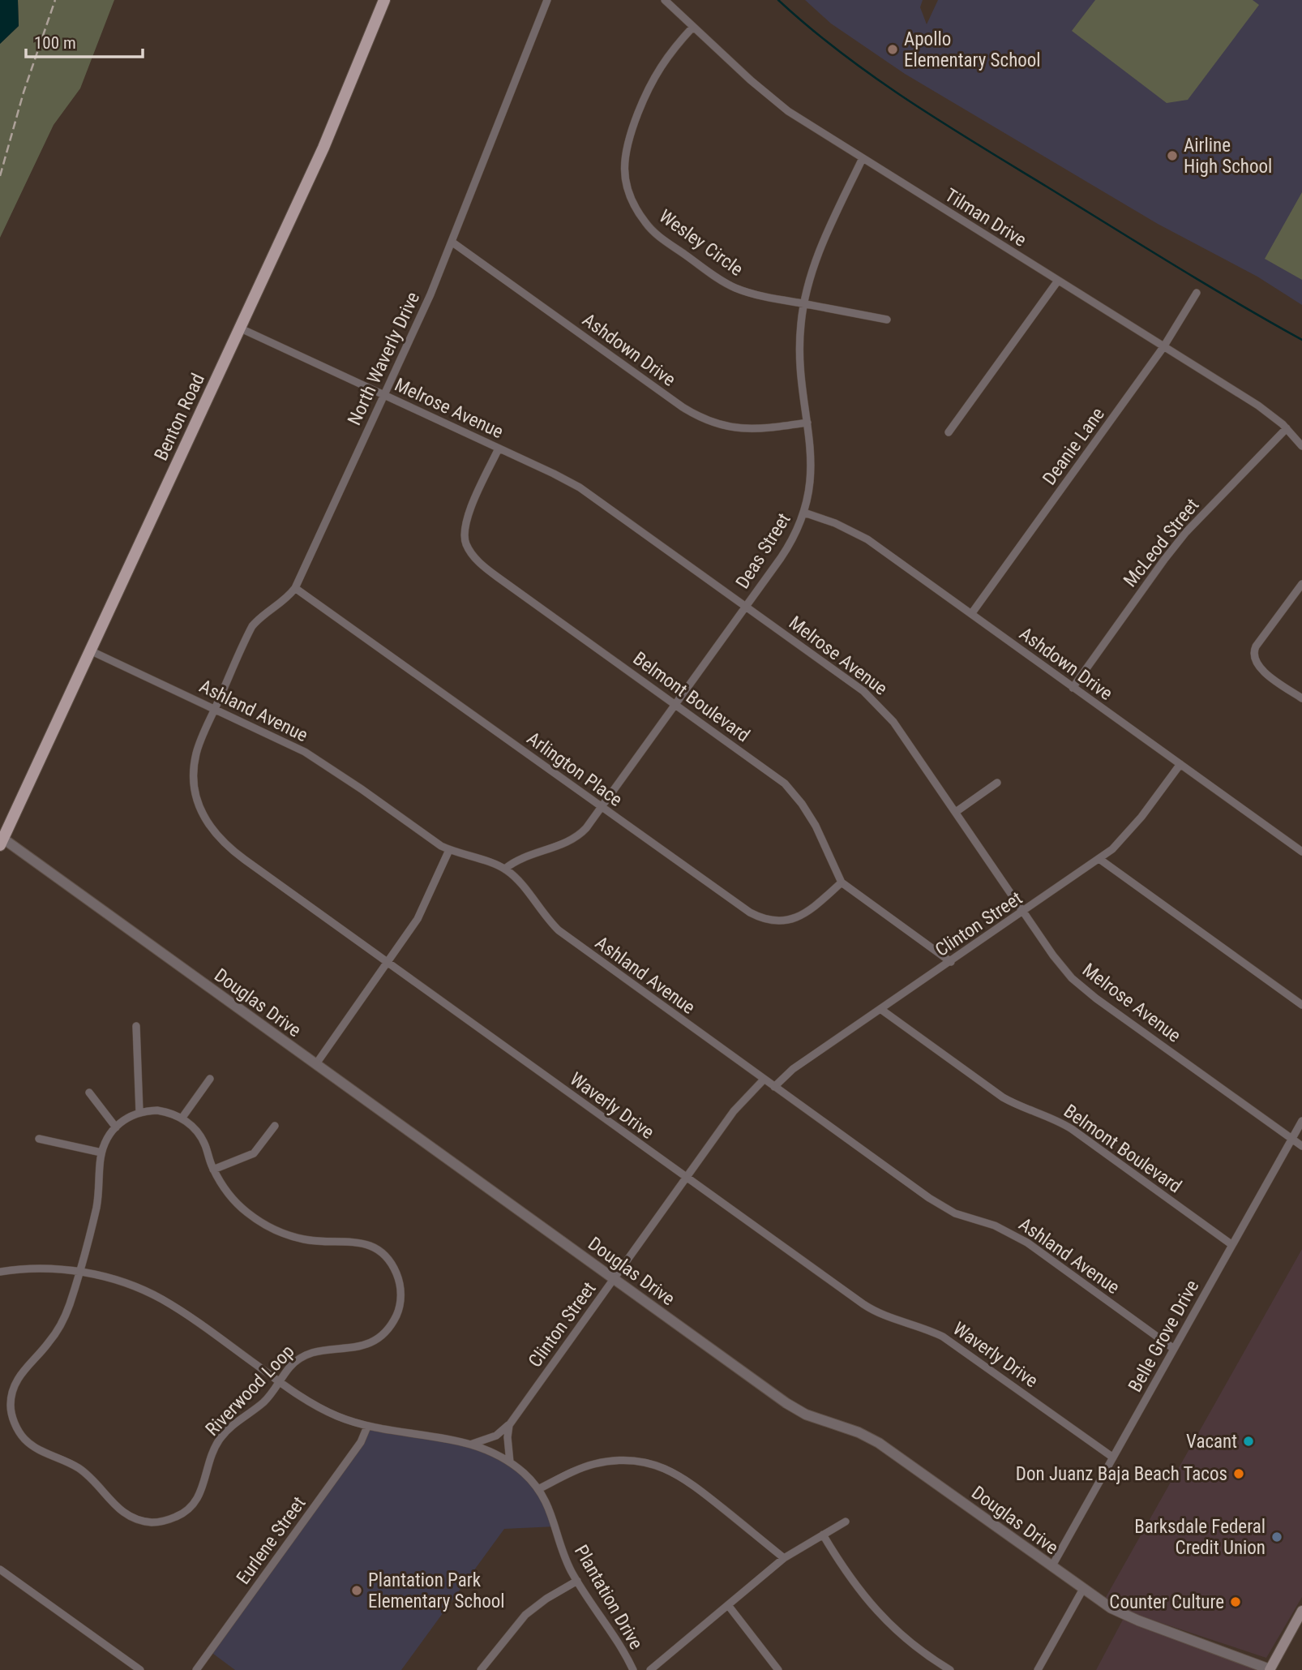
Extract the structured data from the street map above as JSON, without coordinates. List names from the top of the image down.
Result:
{
  "streets": {
    "main road": ["Benton Road"],
    "street": [
      "Tilman Drive",
      "Wesley Circle",
      "Ashdown Drive",
      "North Waverly Drive",
      "Melrose Avenue",
      "Deanie Lane",
      "McLeod Street",
      "Deas Street",
      "Belmont Boulevard",
      "Ashland Avenue",
      "Arlington Place",
      "Clinton Street",
      "Douglas Drive",
      "Waverly Drive",
      "Belle Grove Drive",
      "Riverwood Loop",
      "Eurlene Street",
      "Plantation Drive"
    ]
  },
  "crossings": [
    ["Tilman Drive", "Wesley Circle"],
    ["Tilman Drive", "Deanie Lane"],
    ["Tilman Drive", "McLeod Street"],
    ["Tilman Drive", "Deas Street"],
    ["Wesley Circle", "Deas Street"],
    ["Ashdown Drive", "North Waverly Drive"],
    ["Ashdown Drive", "Deanie Lane"],
    ["Ashdown Drive", "McLeod Street"],
    ["Ashdown Drive", "Deas Street"],
    ["Ashdown Drive", "Clinton Street"],
    ["North Waverly Drive", "Melrose Avenue"],
    ["North Waverly Drive", "Ashland Avenue"],
    ["North Waverly Drive", "Arlington Place"],
    ["North Waverly Drive", "Waverly Drive"],
    ["Melrose Avenue", "Benton Road"],
    ["Melrose Avenue", "Deas Street"],
    ["Melrose Avenue", "Belmont Boulevard"],
    ["Melrose Avenue", "Clinton Street"],
    ["Melrose Avenue", "Belle Grove Drive"],
    ["Benton Road", "Ashland Avenue"],
    ["Benton Road", "Douglas Drive"],
    ["Deas Street", "Belmont Boulevard"],
    ["Deas Street", "Ashland Avenue"],
    ["Deas Street", "Arlington Place"],
    ["Belmont Boulevard", "Arlington Place"],
    ["Belmont Boulevard", "Clinton Street"],
    ["Belmont Boulevard", "Belle Grove Drive"],
    ["Ashland Avenue", "Clinton Street"],
    ["Ashland Avenue", "Waverly Drive"],
    ["Ashland Avenue", "Belle Grove Drive"],
    ["Clinton Street", "Douglas Drive"],
    ["Clinton Street", "Waverly Drive"],
    ["Clinton Street", "Plantation Drive"],
    ["Douglas Drive", "Belle Grove Drive"],
    ["Waverly Drive", "Belle Grove Drive"],
    ["Riverwood Loop", "Plantation Drive"],
    ["Eurlene Street", "Plantation Drive"]
  ],
  "places": [
    "Apollo Elementary School",
    "Airline High School",
    "Vacant",
    "Don Juanz Baja Beach Tacos",
    "Barksdale Federal Credit Union",
    "Plantation Park Elementary School",
    "Counter Culture"
  ],
  "scale_bar": "100 m"
}
